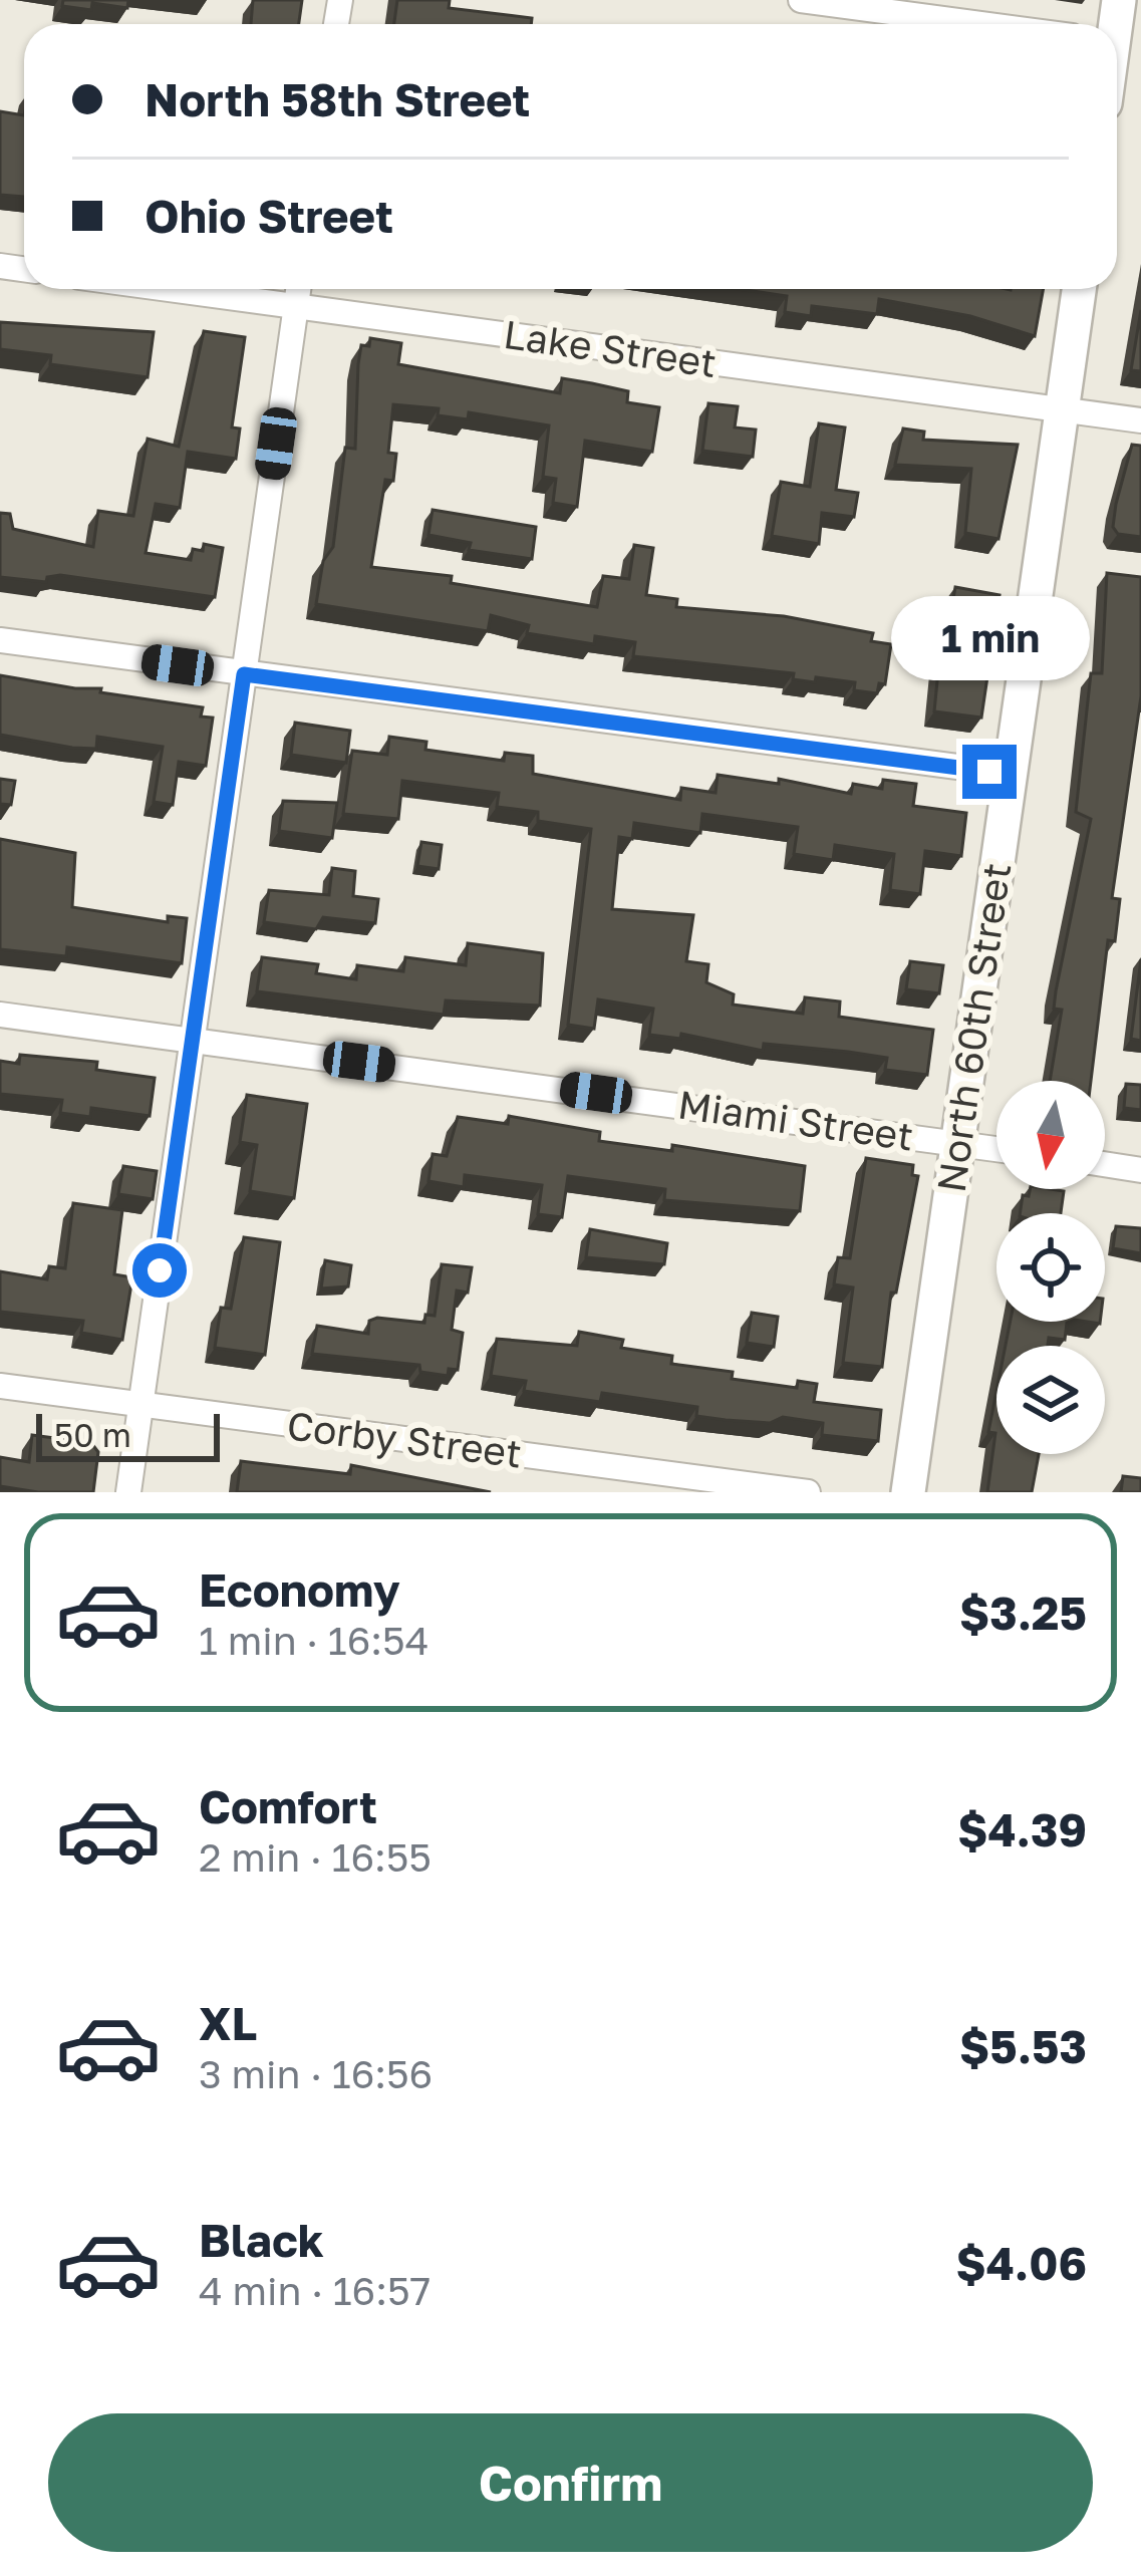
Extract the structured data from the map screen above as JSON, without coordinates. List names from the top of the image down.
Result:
{
  "streets": {
    "street": [
      "Lake Street",
      "North 60th Street",
      "Miami Street",
      "Corby Street"
    ]
  },
  "crossings": [
    ["Lake Street", "North 60th Street"],
    ["North 60th Street", "Miami Street"]
  ],
  "scale_bar": "50 m",
  "north": "bottom",
  "page": {
    "banner": ["North 58th Street", "Ohio Street"],
    "bubble": "1 min",
    "scale": "50 m",
    "list": [
      {
        "name": "Economy",
        "note": "1 min · 16:54",
        "value": "$3.25"
      },
      {
        "name": "Comfort",
        "note": "2 min · 16:55",
        "value": "$4.39"
      },
      {
        "name": "XL",
        "note": "3 min · 16:56",
        "value": "$5.53"
      },
      {
        "name": "Black",
        "note": "4 min · 16:57",
        "value": "$4.06"
      }
    ],
    "buttons": "Confirm"
  }
}
